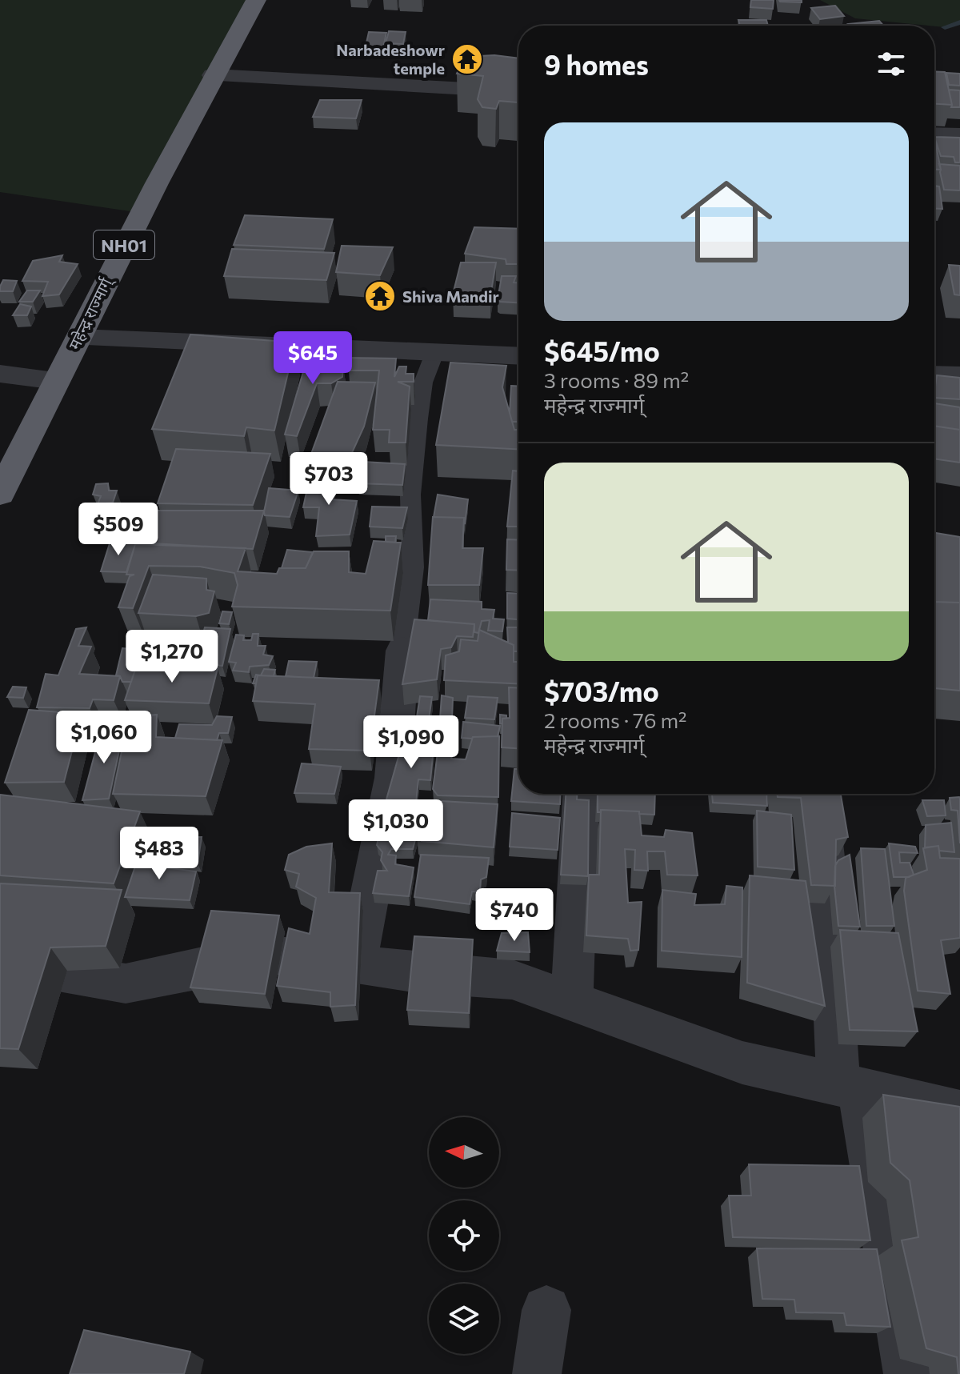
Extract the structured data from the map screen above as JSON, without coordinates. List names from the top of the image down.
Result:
{
  "streets": {
    "highway": ["NH01", "महेन्द्र राज्मार्ग्"]
  },
  "places": {
    "temple": ["Narbadeshowr temple", "Shiva Mandir"]
  },
  "north": "left",
  "page": {
    "heading": "9 homes",
    "list": [
      {
        "name": "$645/mo",
        "note": "3 rooms · 89 m² · महेन्द्र राज्मार्ग्"
      },
      {
        "name": "$703/mo",
        "note": "2 rooms · 76 m² · महेन्द्र राज्मार्ग्"
      }
    ],
    "price": [
      "$645",
      "$703",
      "$509",
      "$1,270",
      "$1,060",
      "$1,090",
      "$1,030",
      "$483",
      "$740"
    ]
  }
}
